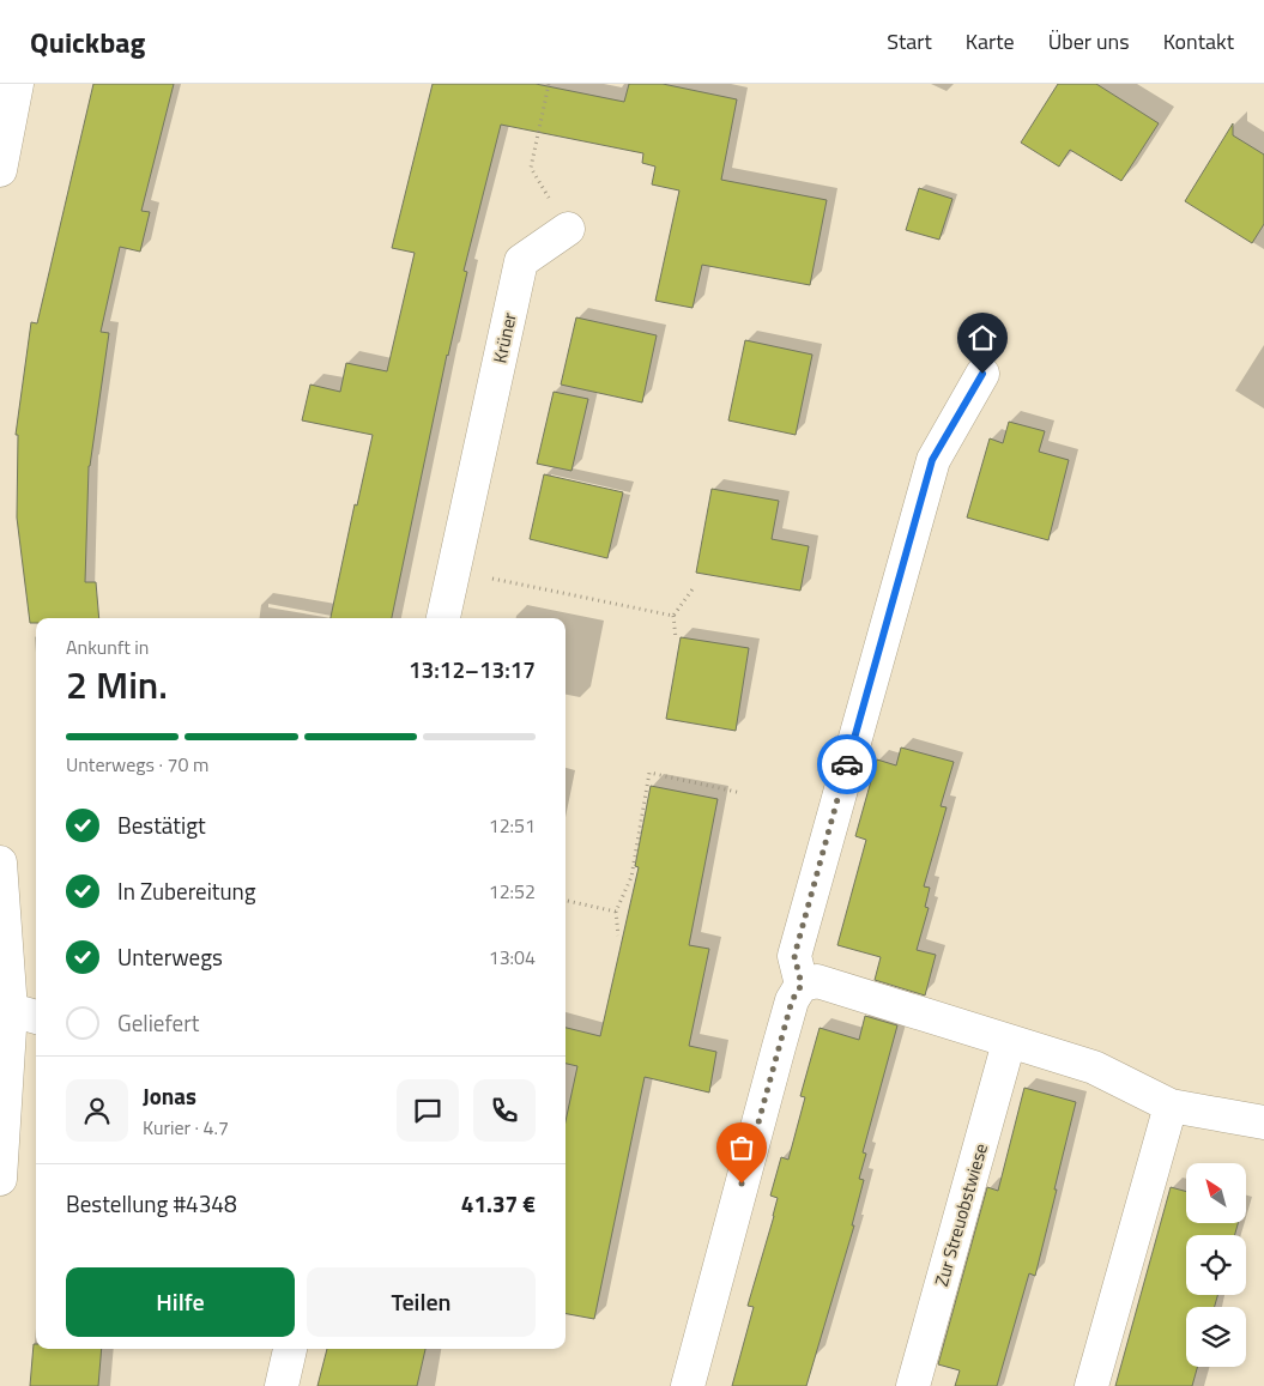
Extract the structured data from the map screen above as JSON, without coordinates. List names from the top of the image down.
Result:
{
  "streets": {
    "street": ["Krüner", "Zur Streuobstwiese"]
  },
  "north": "top left",
  "page": {
    "header": "Quickbag",
    "nav": [
      "Start",
      "Karte",
      "Über uns",
      "Kontakt"
    ],
    "heading": ["2 Min.", "Ankunft in", "13:12–13:17"],
    "panel": [
      "Jonas",
      "Kurier · 4.7",
      "Bestellung #4348",
      "41.37 €"
    ],
    "bar": "Unterwegs · 70 m",
    "list": [
      ["Bestätigt", "12:51"],
      ["In Zubereitung", "12:52"],
      ["Unterwegs", "13:04"],
      "Geliefert"
    ],
    "buttons": ["Hilfe", "Teilen"]
  }
}
